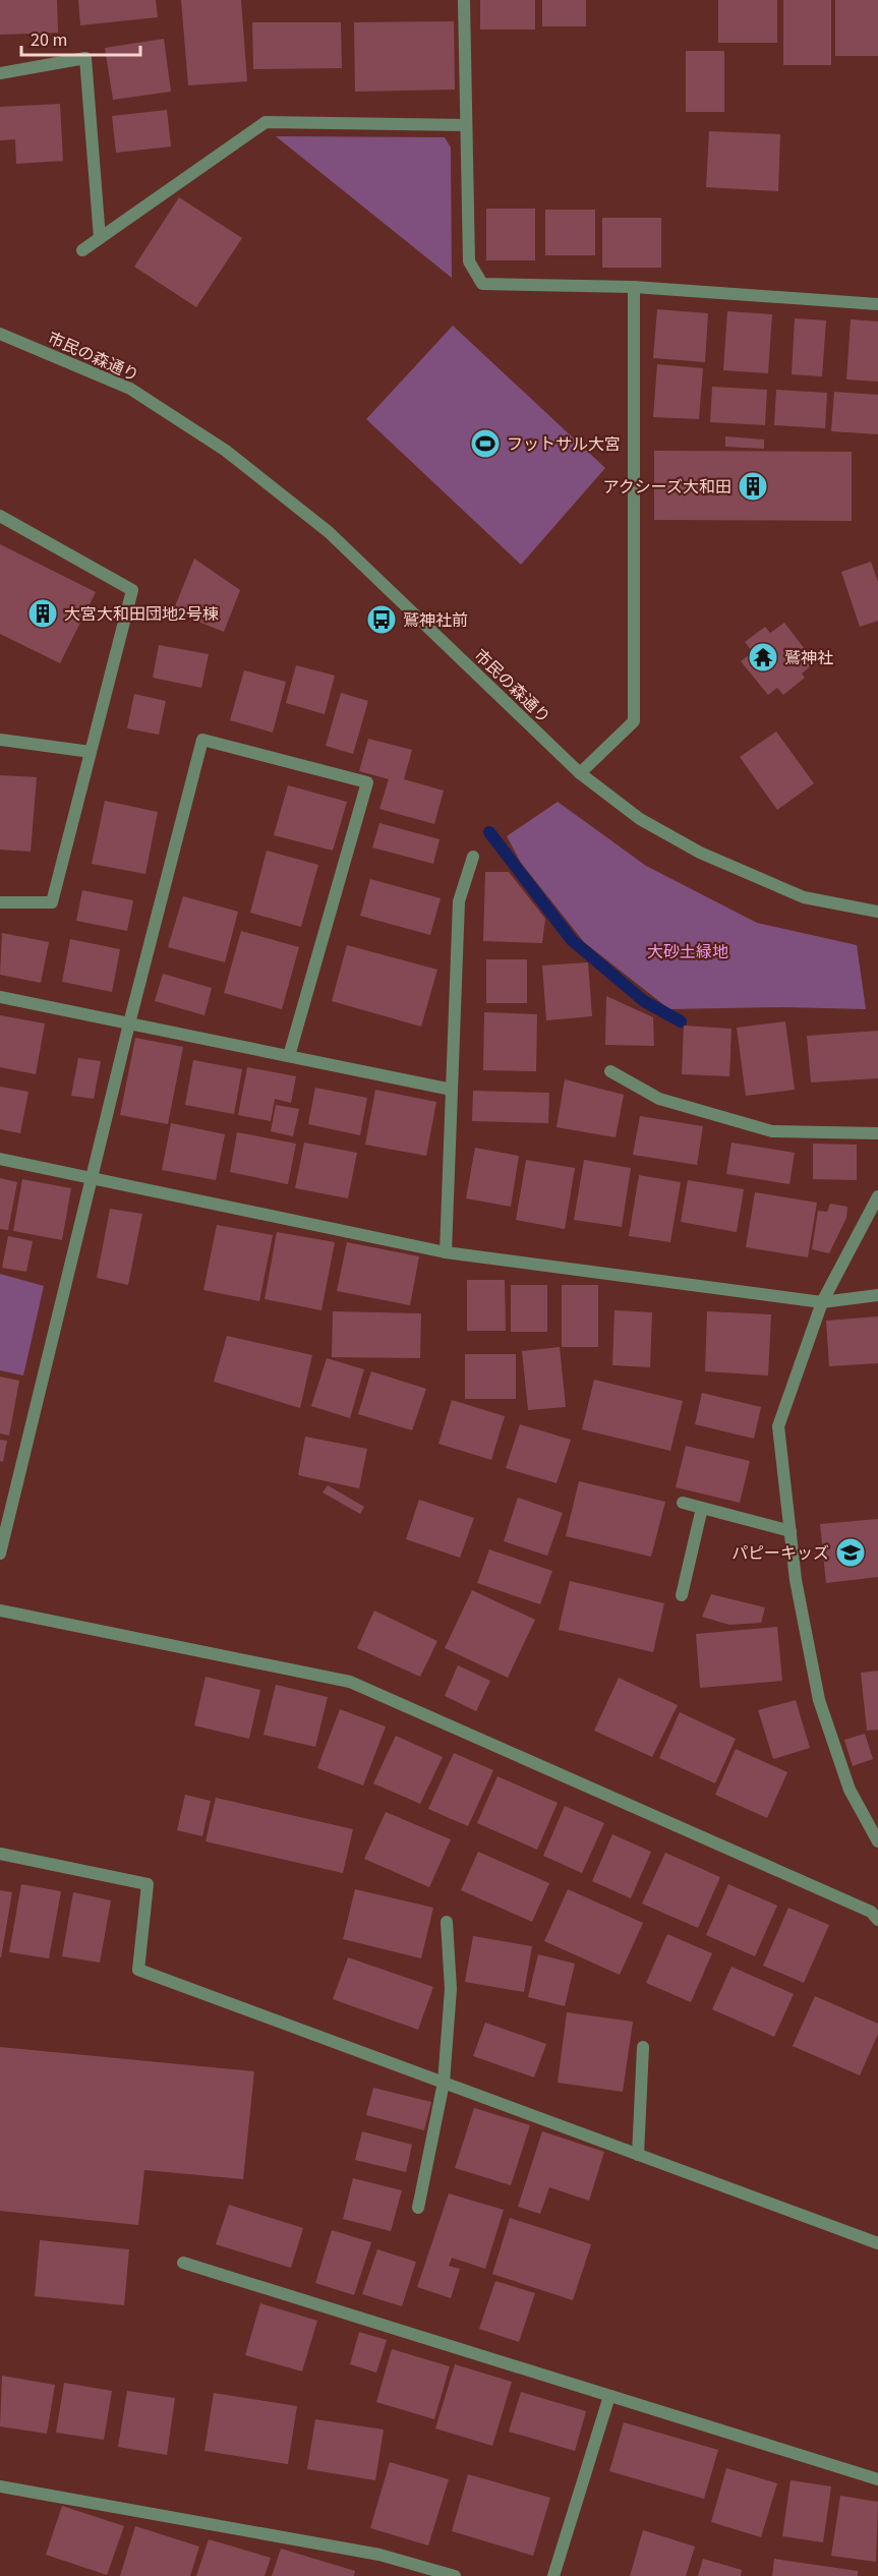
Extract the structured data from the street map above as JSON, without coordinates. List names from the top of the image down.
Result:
{
  "streets": {
    "street": ["市民の森通り"]
  },
  "parks": ["大砂土緑地"],
  "places": {
    "sports": ["フットサル大宮"],
    "building": ["アクシーズ大和田", "大宮大和田団地2号棟"],
    "bus stop": ["鷲神社前"],
    "temple": ["鷲神社"],
    "school or university": ["パピーキッズ"]
  },
  "scale_bar": "20 m"
}
